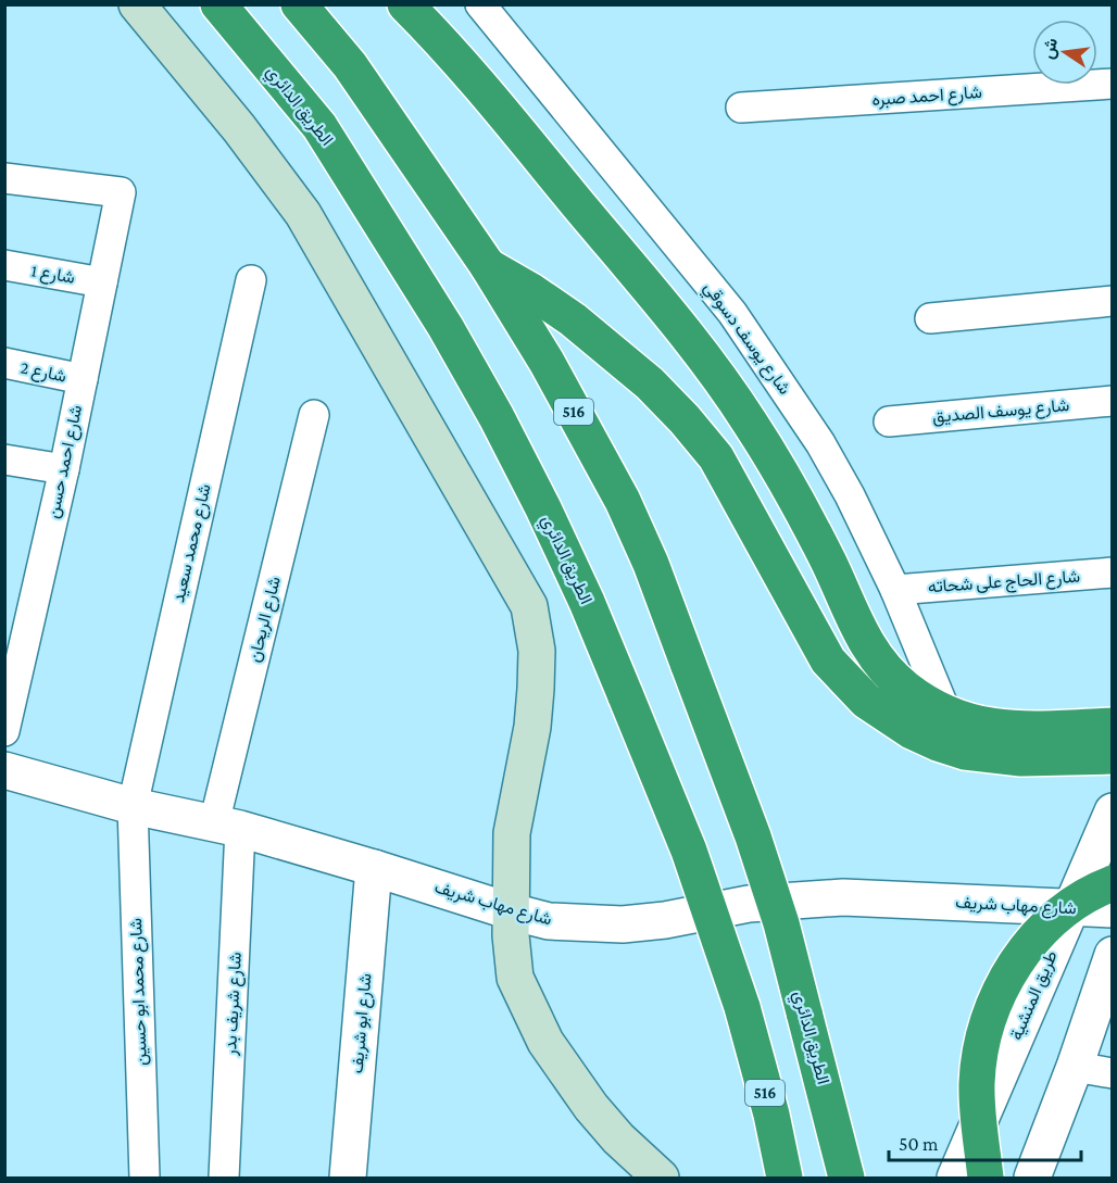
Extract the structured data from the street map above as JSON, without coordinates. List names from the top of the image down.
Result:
{
  "streets": {
    "highway": ["الطريق الدائري", "516"],
    "street": [
      "شارع احمد صبره",
      "شارع 1",
      "شارع يوسف دسوقي",
      "شارع 2",
      "شارع يوسف الصديق",
      "شارع احمد حسن",
      "شارع محمد سعيد",
      "شارع الحاج على شحاته",
      "شارع الريحان",
      "شارع مهاب شريف",
      "شارع محمد ابو حسين",
      "طريق المنشية",
      "شارع شريف بدر",
      "شارع ابو شريف"
    ]
  },
  "crossings": [
    ["شارع 1", "شارع احمد حسن"],
    ["شارع يوسف دسوقي", "شارع الحاج على شحاته"],
    ["شارع 2", "شارع احمد حسن"],
    ["شارع محمد سعيد", "شارع مهاب شريف"],
    ["شارع محمد سعيد", "شارع محمد ابو حسين"],
    ["شارع الريحان", "شارع مهاب شريف"],
    ["شارع الريحان", "شارع شريف بدر"],
    ["شارع مهاب شريف", "شارع محمد ابو حسين"],
    ["شارع مهاب شريف", "طريق المنشية"],
    ["شارع مهاب شريف", "شارع شريف بدر"],
    ["شارع مهاب شريف", "شارع ابو شريف"]
  ],
  "scale_bar": "50 m",
  "north": "left"
}
